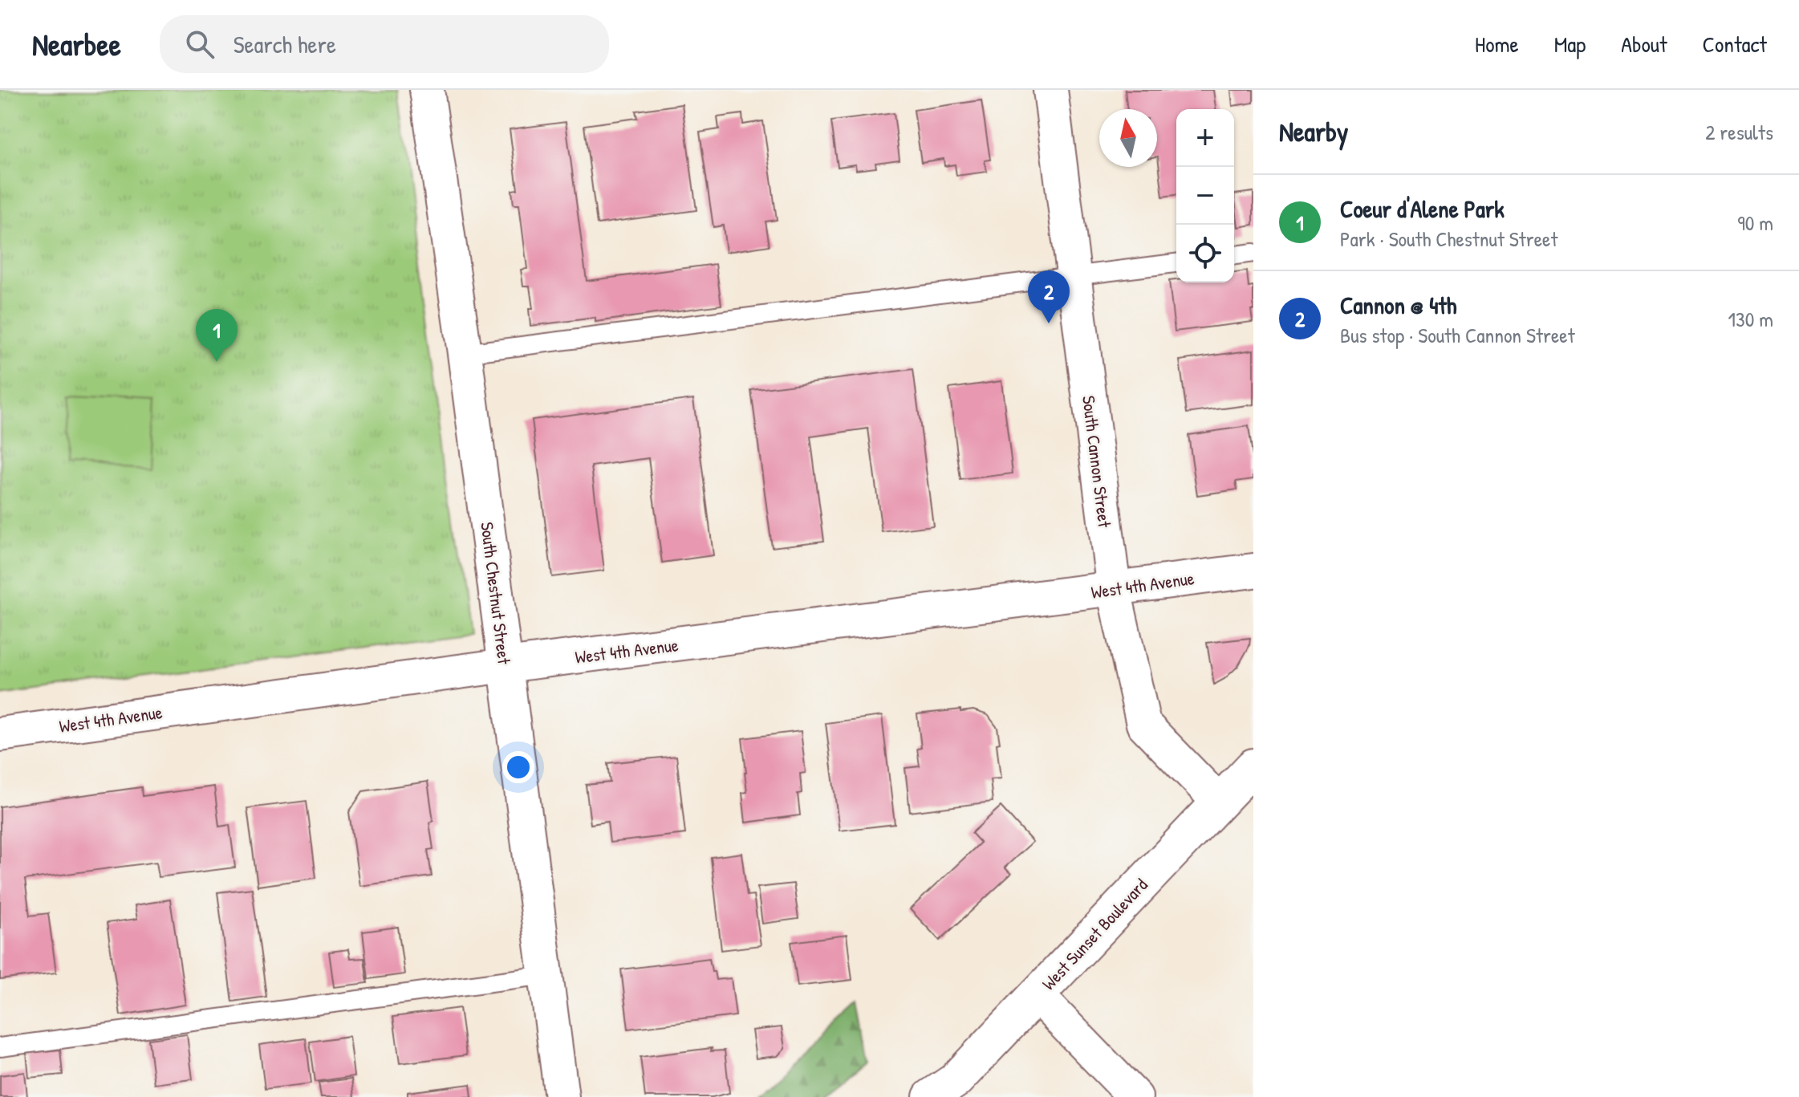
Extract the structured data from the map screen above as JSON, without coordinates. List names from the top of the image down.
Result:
{
  "streets": {
    "main road": ["West Sunset Boulevard"],
    "street": ["South Cannon Street", "West 4th Avenue", "South Chestnut Street"]
  },
  "crossings": [
    ["South Cannon Street", "West 4th Avenue"],
    ["South Cannon Street", "West Sunset Boulevard"],
    ["West 4th Avenue", "South Chestnut Street"]
  ],
  "north": "top",
  "page": {
    "header": "Nearbee",
    "search": "Search here",
    "nav": [
      "Home",
      "Map",
      "About",
      "Contact"
    ],
    "heading": ["Nearby", "2 results"],
    "map_buttons": ["+", "−"],
    "list": [
      {
        "mark": "1",
        "name": "Coeur d'Alene Park",
        "note": "Park · South Chestnut Street",
        "value": "90 m"
      },
      {
        "mark": "2",
        "name": "Cannon @ 4th",
        "note": "Bus stop · South Cannon Street",
        "value": "130 m"
      }
    ],
    "pins": ["2", "1"]
  }
}
